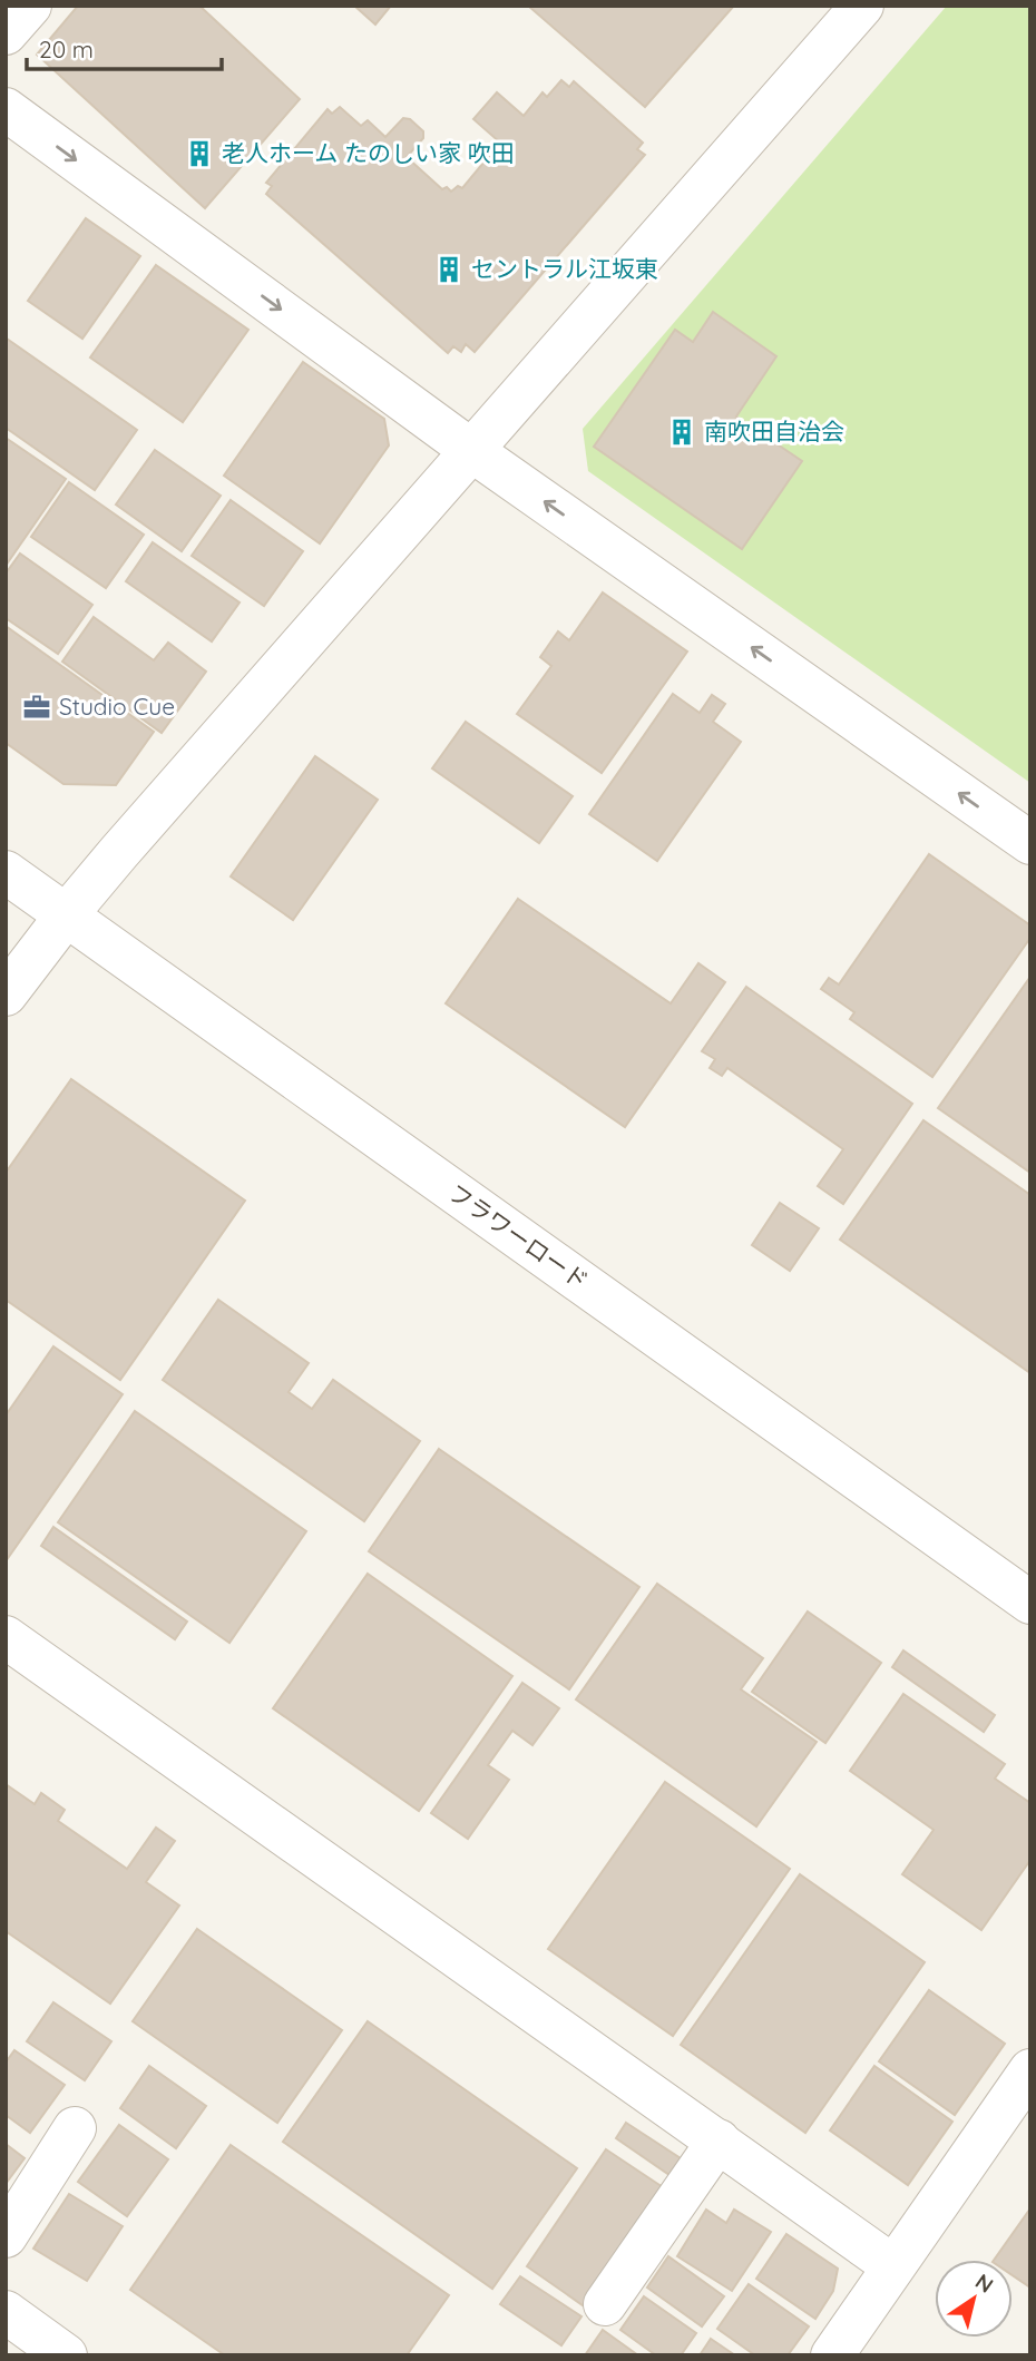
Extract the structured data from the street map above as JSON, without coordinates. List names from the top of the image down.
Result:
{
  "streets": {
    "street": ["フラワーロード"]
  },
  "places": {
    "building": ["老人ホーム たのしい家 吹田", "セントラル江坂東", "南吹田自治会"],
    "office": ["Studio Cue"]
  },
  "scale_bar": "20 m",
  "north": "top right"
}
